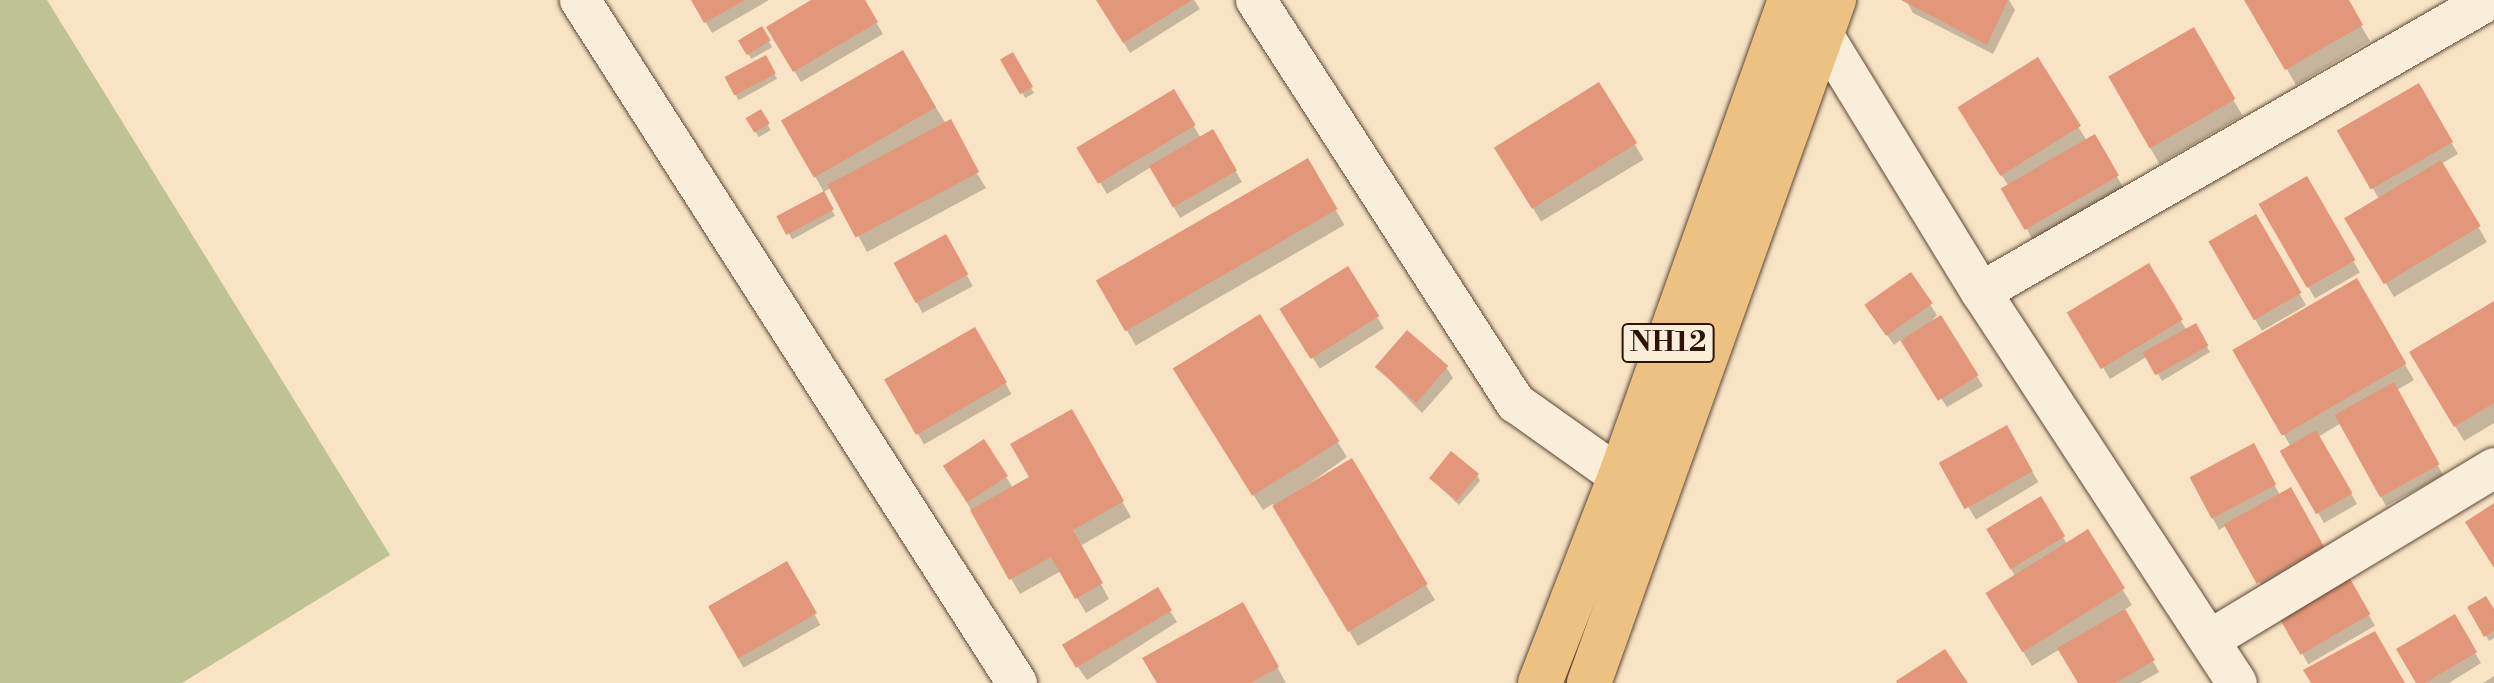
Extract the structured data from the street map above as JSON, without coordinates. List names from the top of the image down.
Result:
{
  "streets": {
    "highway": ["NH12"]
  }
}
